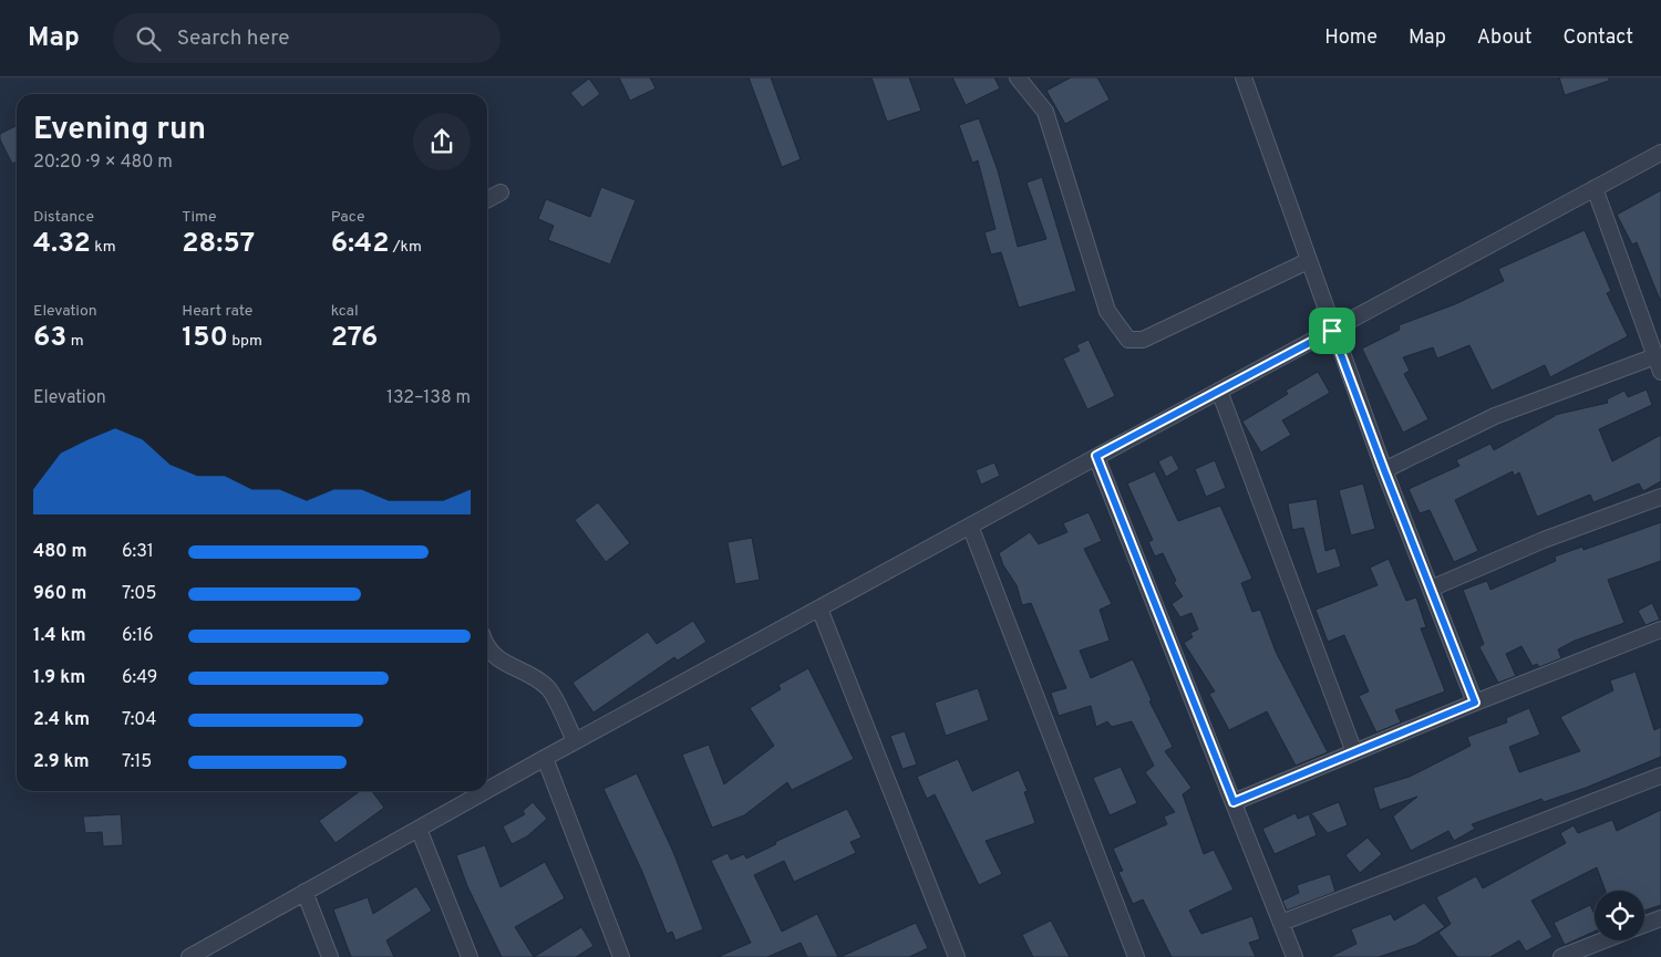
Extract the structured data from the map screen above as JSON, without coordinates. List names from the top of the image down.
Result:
{
  "page": {
    "header": "Map",
    "search": "Search here",
    "nav": [
      "Home",
      "Map",
      "About",
      "Contact"
    ],
    "heading": ["Evening run", "20:20 · 9 × 480 m"],
    "stats": [
      ["Distance", "4.32 km"],
      ["Time", "28:57"],
      ["Pace", "6:42 /km"],
      ["Elevation", "63 m"],
      ["Heart rate", "150 bpm"],
      ["kcal", "276"]
    ],
    "chart": ["Elevation", "132–138 m"],
    "list": [
      {
        "name": "480 m",
        "note": "6:31"
      },
      {
        "name": "960 m",
        "note": "7:05"
      },
      {
        "name": "1.4 km",
        "note": "6:16"
      },
      {
        "name": "1.9 km",
        "note": "6:49"
      },
      {
        "name": "2.4 km",
        "note": "7:04"
      },
      {
        "name": "2.9 km",
        "note": "7:15"
      }
    ]
  }
}
